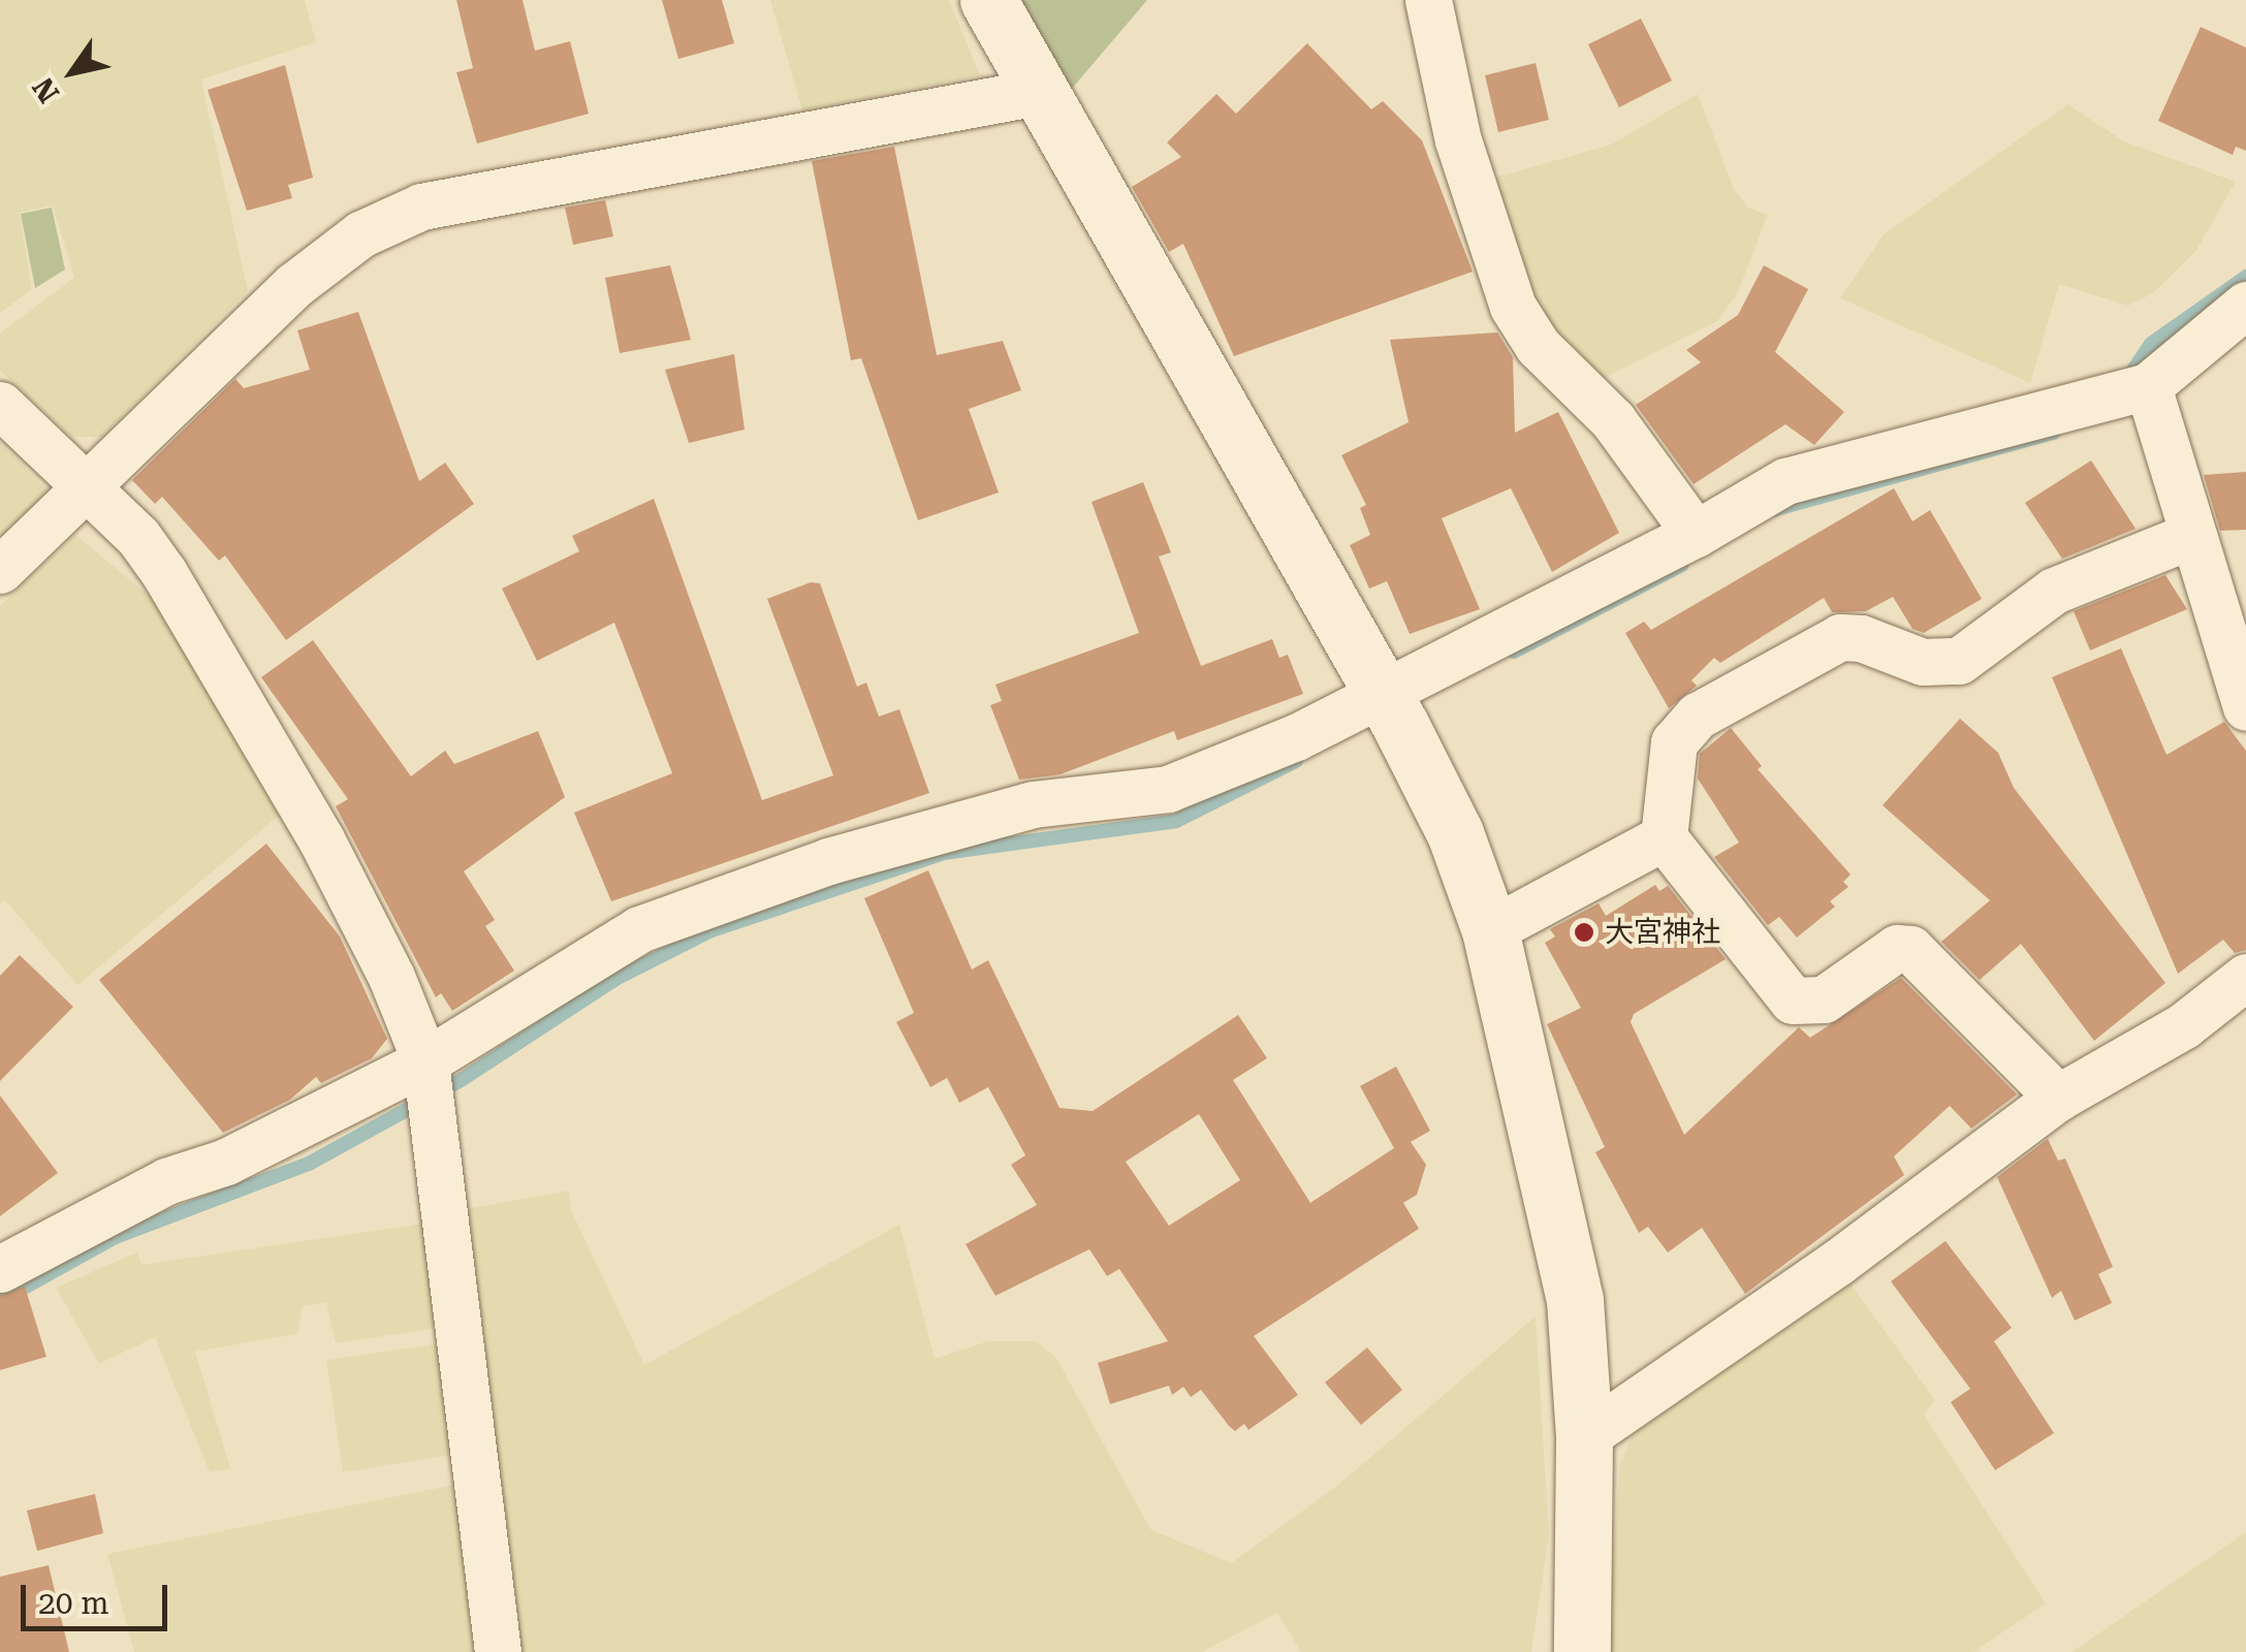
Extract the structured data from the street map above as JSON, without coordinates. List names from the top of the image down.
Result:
{
  "places": ["大宮神社"],
  "scale_bar": "20 m",
  "north": "bottom left"
}
